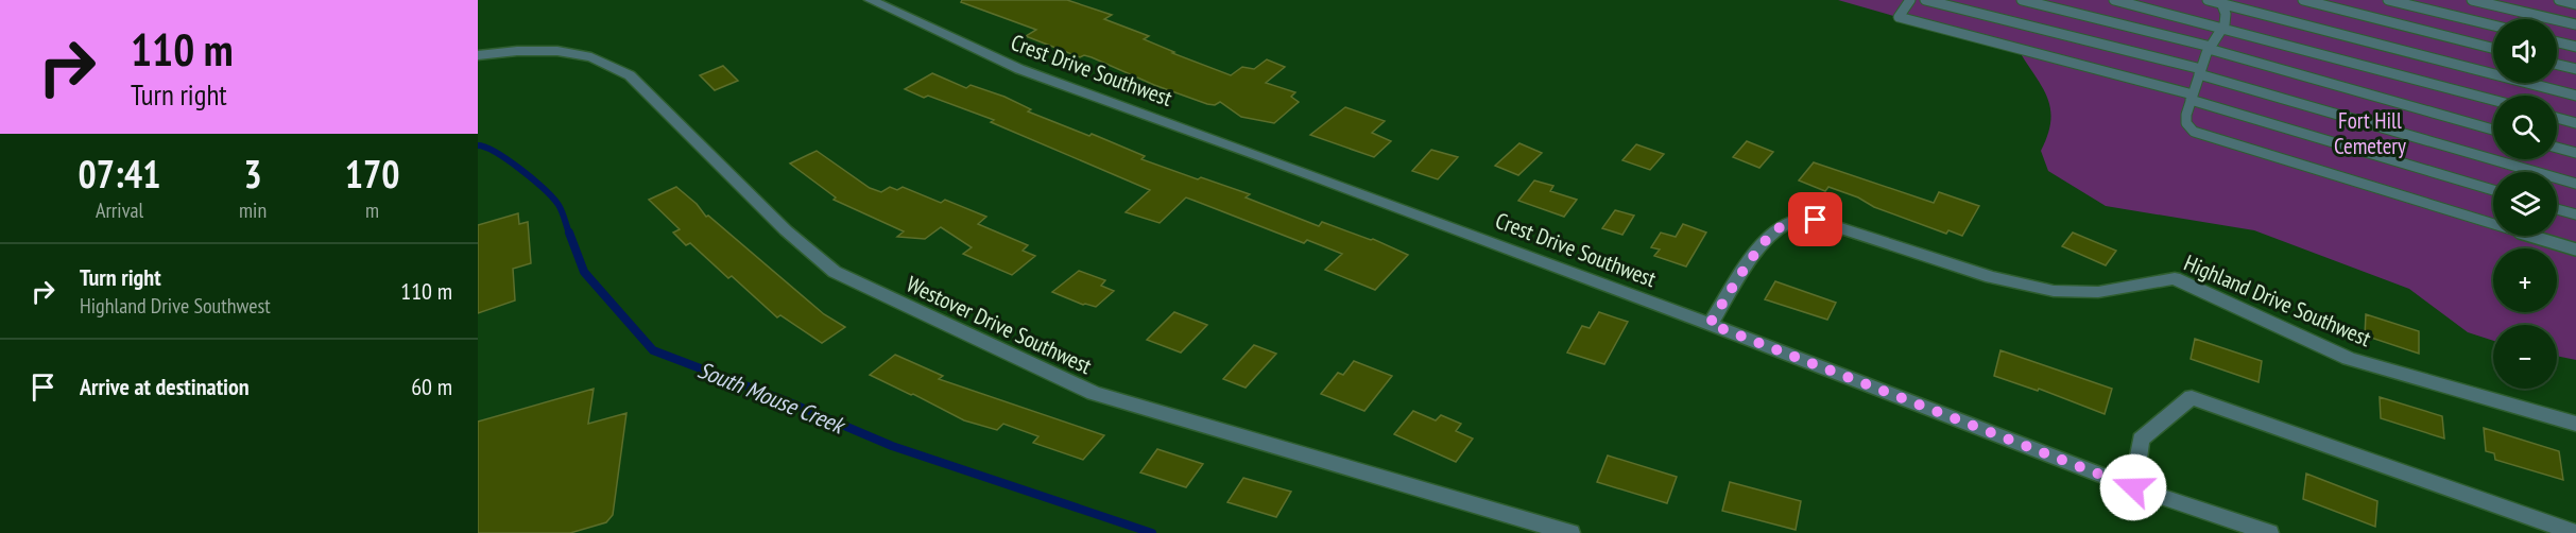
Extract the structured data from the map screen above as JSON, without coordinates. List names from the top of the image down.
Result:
{
  "streets": {
    "street": ["Crest Drive Southwest", "Highland Drive Southwest", "Westover Drive Southwest"]
  },
  "crossings": [
    ["Crest Drive Southwest", "Highland Drive Southwest"]
  ],
  "water": ["South Mouse Creek"],
  "parks": ["Fort Hill Cemetery"],
  "page": {
    "turn": ["110 m", "Turn right"],
    "map_buttons": ["+", "−"],
    "eta": [
      "07:41",
      "Arrival",
      "3",
      "min",
      "170",
      "m"
    ],
    "list": [
      {
        "name": "Turn right",
        "note": "Highland Drive Southwest",
        "value": "110 m"
      },
      {
        "name": "Arrive at destination",
        "value": "60 m"
      }
    ]
  }
}
